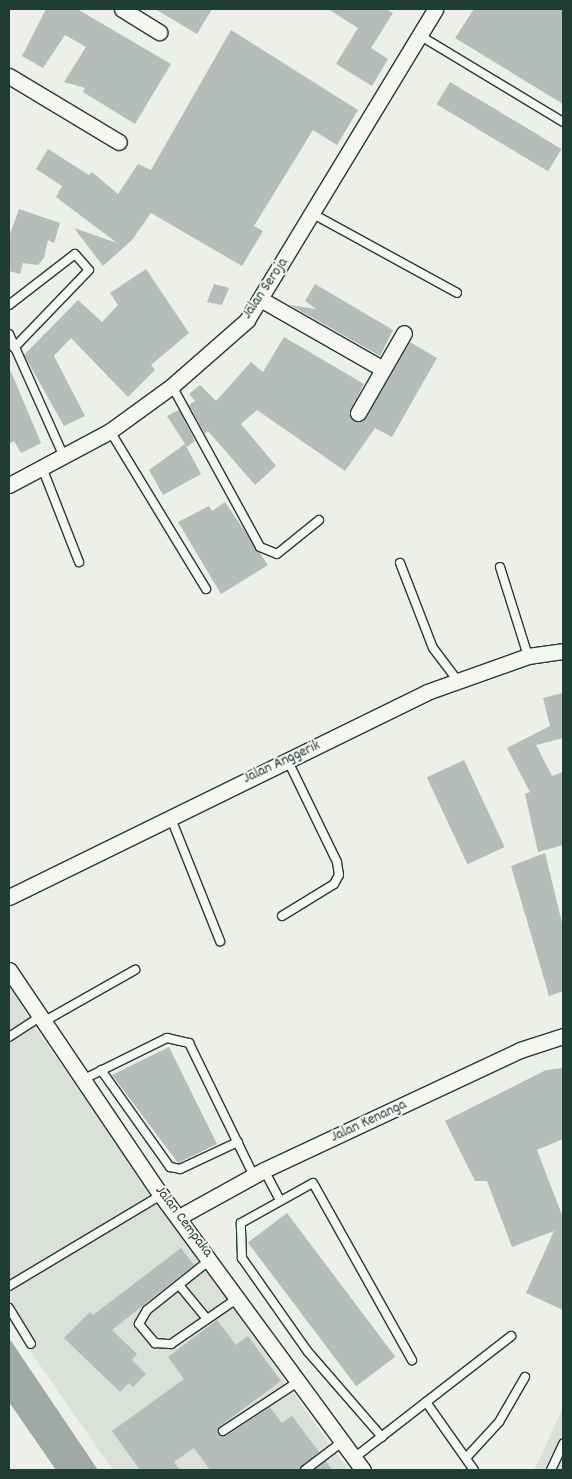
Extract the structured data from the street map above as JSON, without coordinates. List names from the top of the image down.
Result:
{
  "streets": {
    "street": [
      "Jalan Seroja",
      "Jalan Anggerik",
      "Jalan Kenanga",
      "Jalan Cempaka"
    ]
  },
  "crossings": [
    ["Jalan Kenanga", "Jalan Cempaka"]
  ]
}
